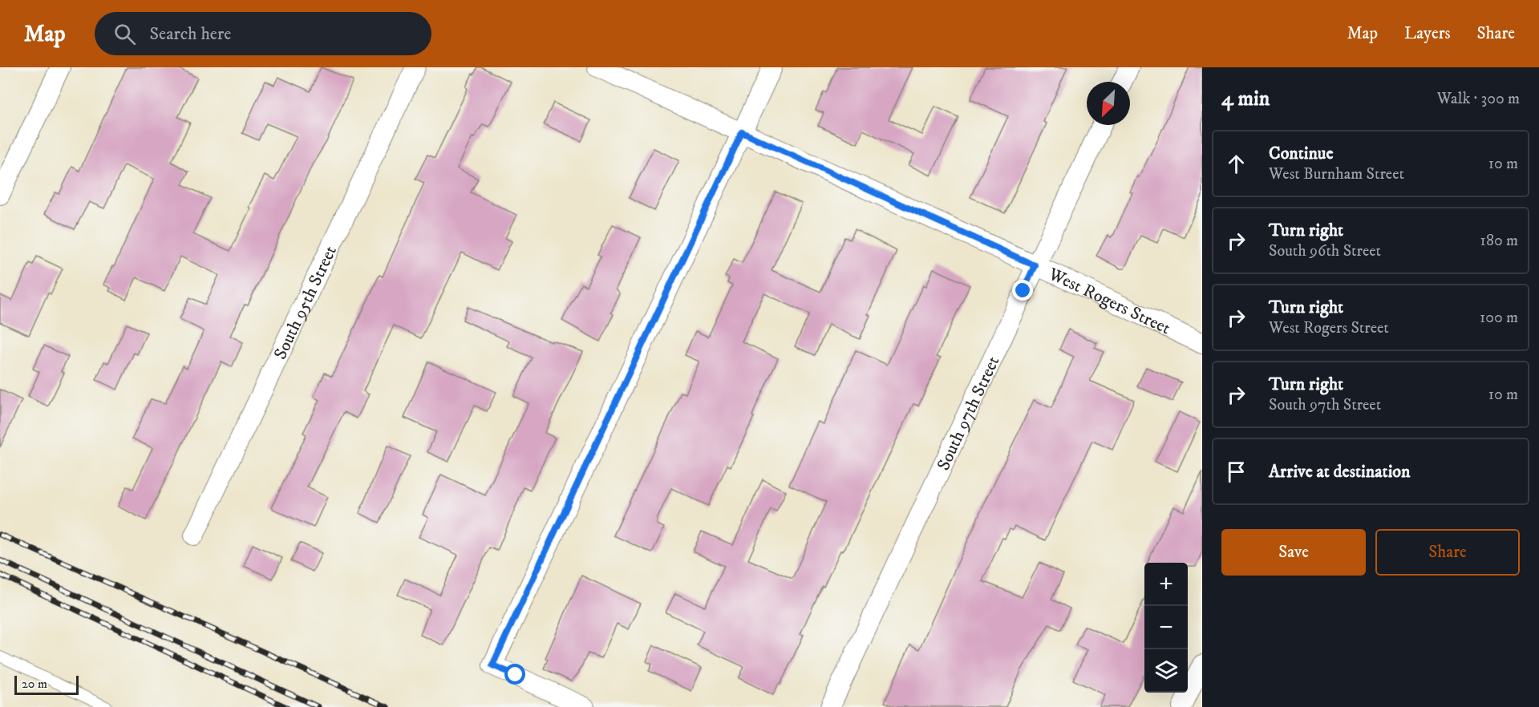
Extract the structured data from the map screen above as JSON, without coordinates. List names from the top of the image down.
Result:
{
  "streets": {
    "street": ["West Rogers Street", "South 95th Street", "South 97th Street"]
  },
  "crossings": [
    ["West Rogers Street", "South 97th Street"]
  ],
  "scale_bar": "20 m",
  "north": "bottom left",
  "page": {
    "header": "Map",
    "search": "Search here",
    "nav": ["Map", "Layers", "Share"],
    "heading": ["4 min", "Walk · 300 m"],
    "list": [
      ["Continue", "West Burnham Street", "10 m"],
      ["Turn right", "South 96th Street", "180 m"],
      ["Turn right", "West Rogers Street", "100 m"],
      ["Turn right", "South 97th Street", "10 m"],
      "Arrive at destination"
    ],
    "buttons": ["Save", "Share"],
    "map_buttons": ["+", "−"],
    "scale": "20 m"
  }
}
